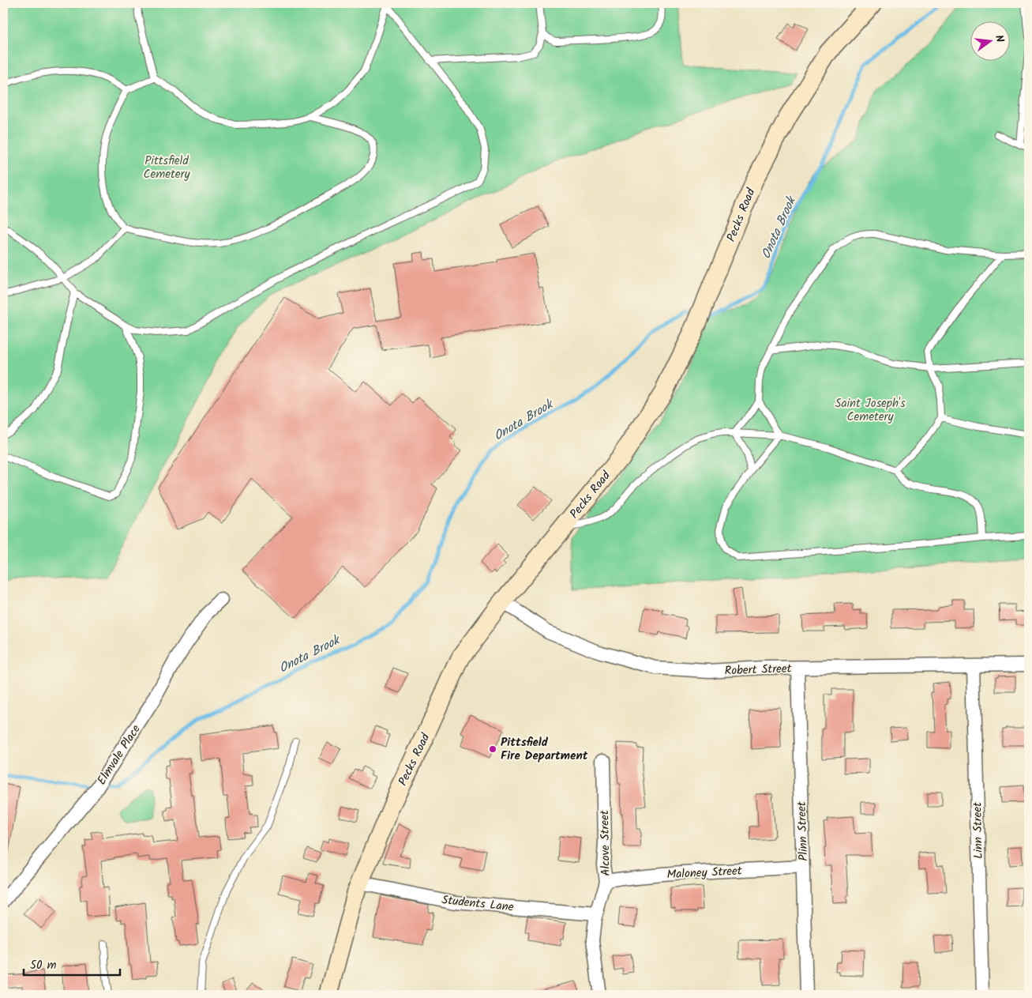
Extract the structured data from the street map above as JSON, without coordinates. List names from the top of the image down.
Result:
{
  "streets": {
    "street": [
      "Pecks Road",
      "Robert Street",
      "Elmvale Place",
      "Linn Street",
      "Plinn Street",
      "Alcove Street",
      "Maloney Street",
      "Students Lane"
    ]
  },
  "crossings": [
    ["Pecks Road", "Robert Street"],
    ["Pecks Road", "Students Lane"],
    ["Robert Street", "Linn Street"],
    ["Robert Street", "Plinn Street"],
    ["Plinn Street", "Maloney Street"],
    ["Alcove Street", "Maloney Street"],
    ["Alcove Street", "Students Lane"]
  ],
  "water": ["Onota Brook"],
  "parks": ["Pittsfield Cemetery", "Saint Joseph's Cemetery"],
  "places": ["Pittsfield Fire Department"],
  "scale_bar": "50 m",
  "north": "right"
}
